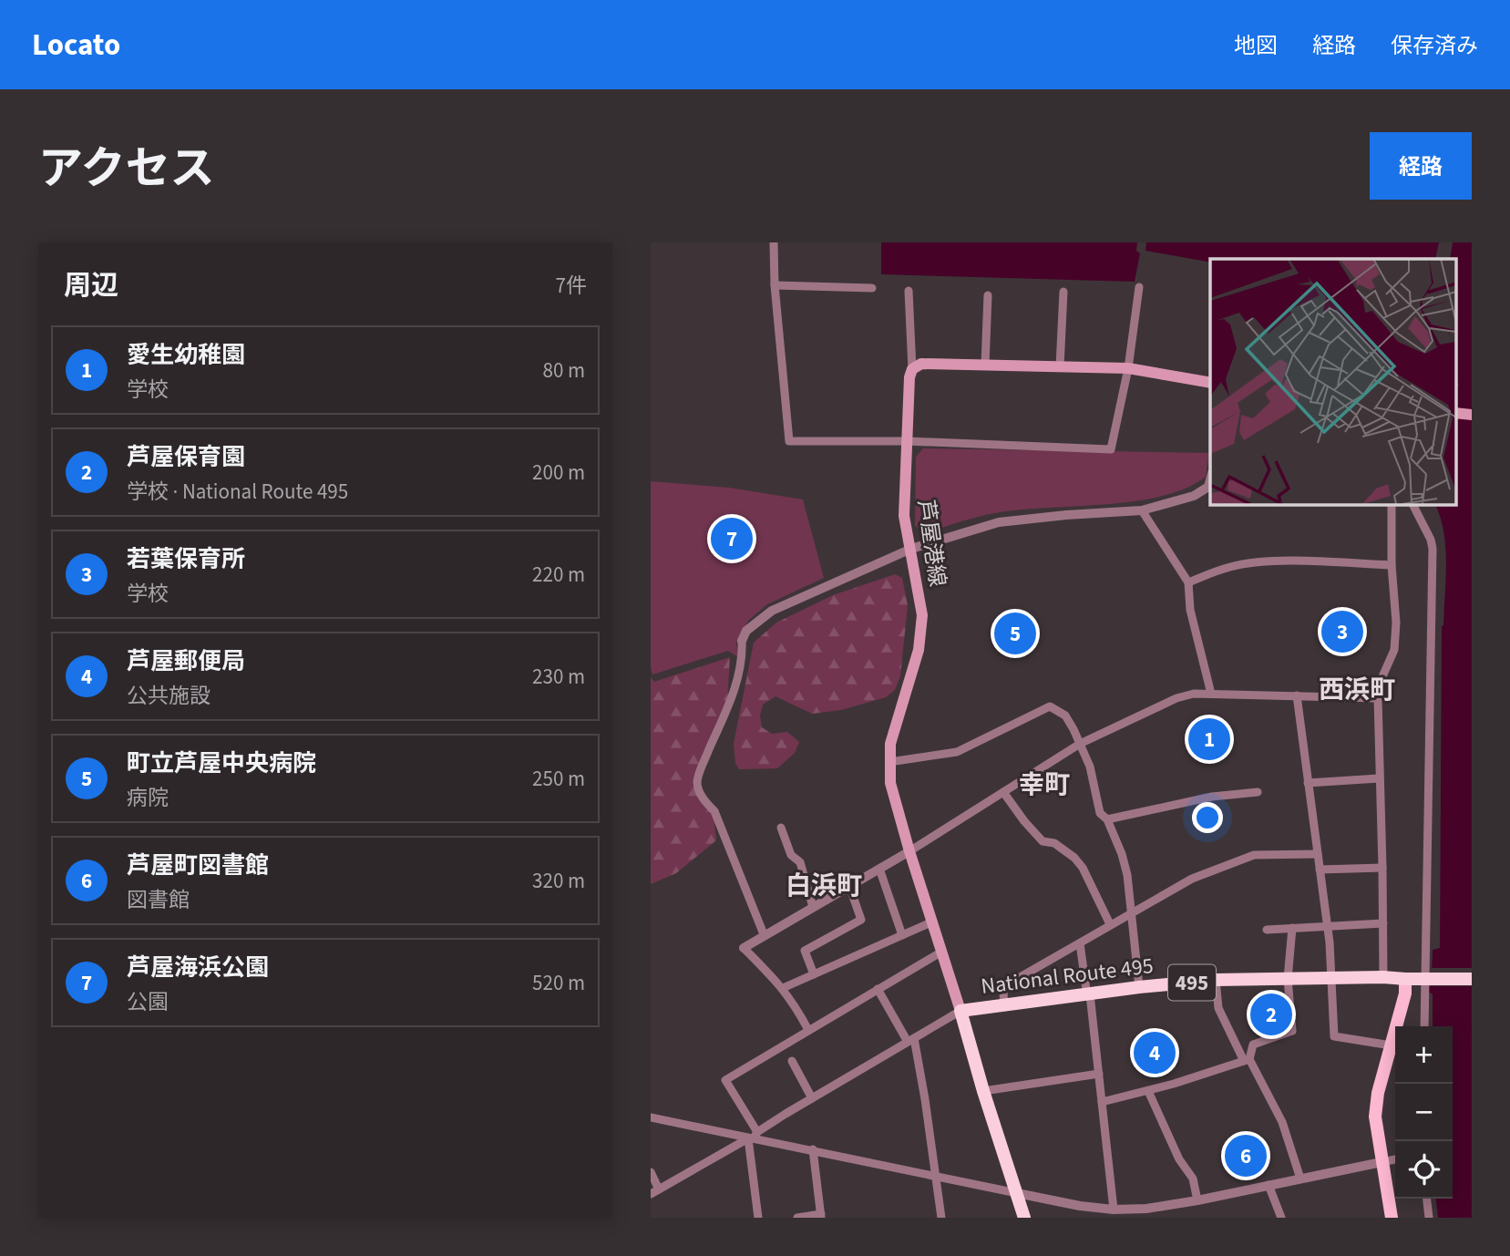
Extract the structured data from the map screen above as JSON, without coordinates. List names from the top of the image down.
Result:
{
  "streets": {
    "highway": ["National Route 495", "495"],
    "main road": ["芦屋港線"]
  },
  "crossings": [
    ["芦屋港線", "National Route 495"]
  ],
  "districts": ["西浜町", "幸町", "白浜町"],
  "page": {
    "header": "Locato",
    "nav": ["地図", "経路", "保存済み"],
    "title": "アクセス",
    "buttons": "経路",
    "heading": ["周辺", "7件"],
    "list": [
      {
        "mark": "1",
        "name": "愛生幼稚園",
        "note": "学校",
        "value": "80 m"
      },
      {
        "mark": "2",
        "name": "芦屋保育園",
        "note": "学校 · National Route 495",
        "value": "200 m"
      },
      {
        "mark": "3",
        "name": "若葉保育所",
        "note": "学校",
        "value": "220 m"
      },
      {
        "mark": "4",
        "name": "芦屋郵便局",
        "note": "公共施設",
        "value": "230 m"
      },
      {
        "mark": "5",
        "name": "町立芦屋中央病院",
        "note": "病院",
        "value": "250 m"
      },
      {
        "mark": "6",
        "name": "芦屋町図書館",
        "note": "図書館",
        "value": "320 m"
      },
      {
        "mark": "7",
        "name": "芦屋海浜公園",
        "note": "公園",
        "value": "520 m"
      }
    ],
    "pins": [
      "7",
      "3",
      "5",
      "1",
      "2",
      "4",
      "6"
    ],
    "map_buttons": ["+", "−"]
  }
}
